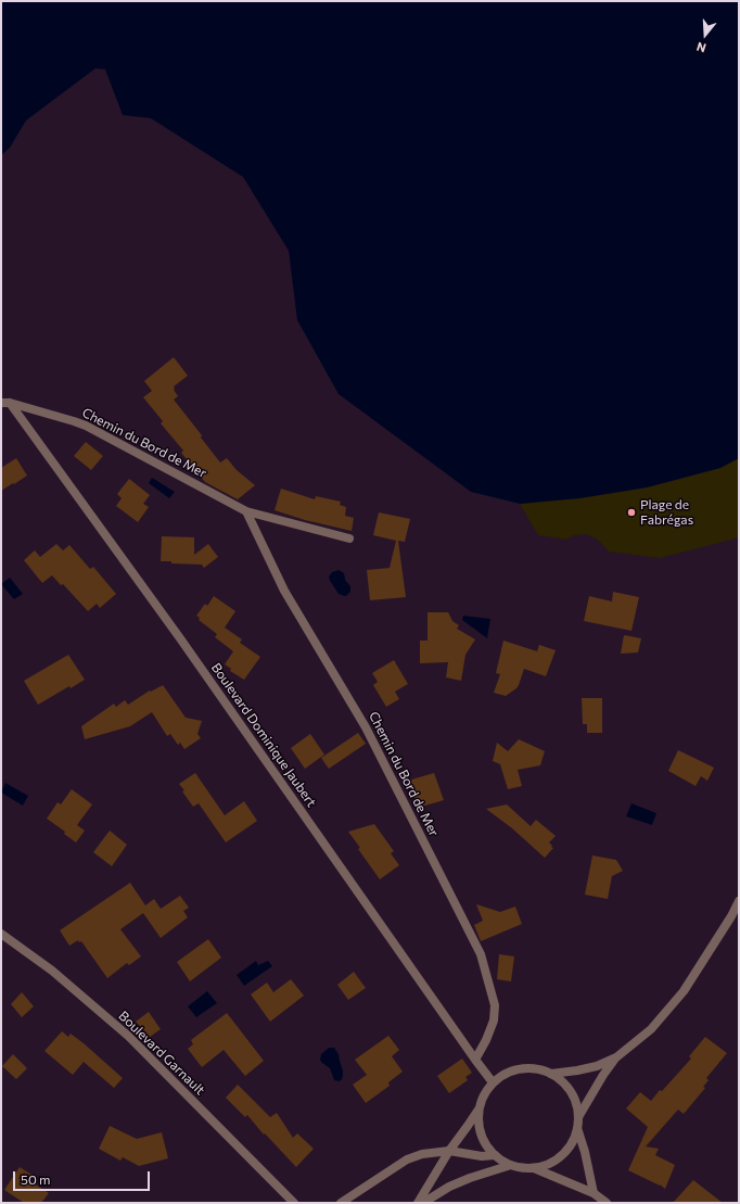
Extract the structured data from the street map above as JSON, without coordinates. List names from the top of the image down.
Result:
{
  "streets": {
    "street": ["Chemin du Bord de Mer", "Boulevard Dominique Jaubert", "Boulevard Garnault"]
  },
  "crossings": [
    ["Chemin du Bord de Mer", "Boulevard Dominique Jaubert"]
  ],
  "places": ["Plage de Fabrégas"],
  "scale_bar": "50 m",
  "north": "bottom"
}
